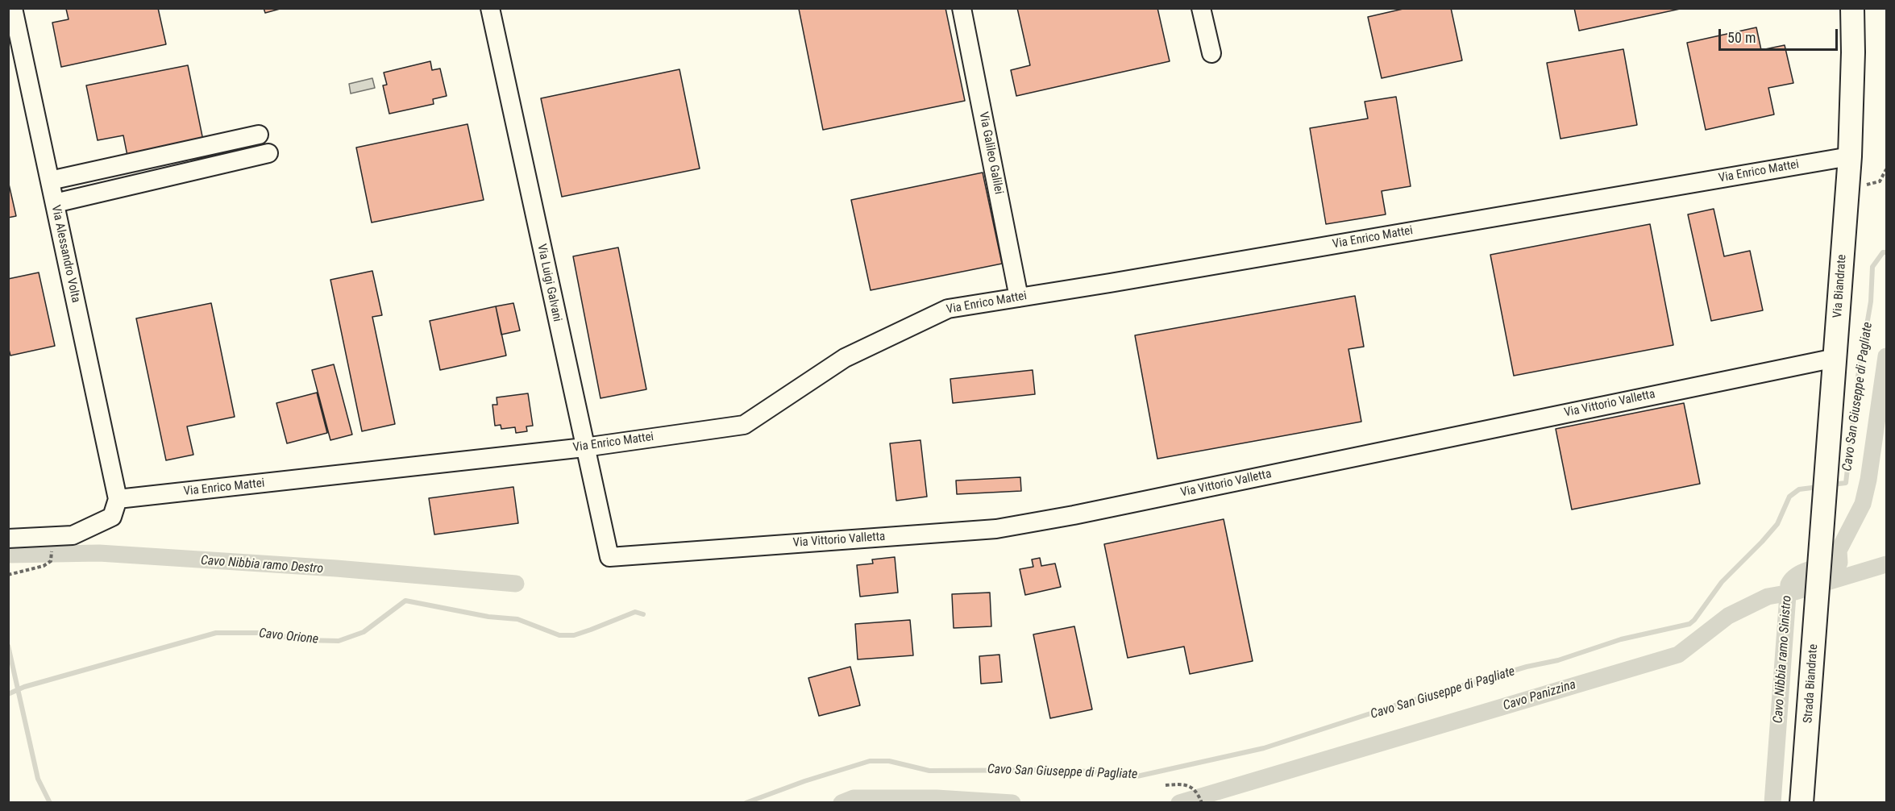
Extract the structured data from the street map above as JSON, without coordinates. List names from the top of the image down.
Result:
{
  "streets": {
    "main road": ["Via Biandrate", "Strada Biandrate"],
    "street": [
      "Via Galileo Galilei",
      "Via Enrico Mattei",
      "Via Alessandro Volta",
      "Via Luigi Galvani",
      "Via Vittorio Valletta"
    ]
  },
  "crossings": [
    ["Via Galileo Galilei", "Via Enrico Mattei"],
    ["Via Enrico Mattei", "Via Alessandro Volta"],
    ["Via Enrico Mattei", "Via Luigi Galvani"],
    ["Via Enrico Mattei", "Via Biandrate"],
    ["Via Luigi Galvani", "Via Vittorio Valletta"],
    ["Via Biandrate", "Via Vittorio Valletta"],
    ["Via Biandrate", "Strada Biandrate"]
  ],
  "water": [
    "Cavo San Giuseppe di Pagliate",
    "Cavo Nibbia ramo Destro",
    "Cavo Orione",
    "Cavo Nibbia ramo Sinistro",
    "Cavo Panizzina"
  ],
  "scale_bar": "50 m"
}
